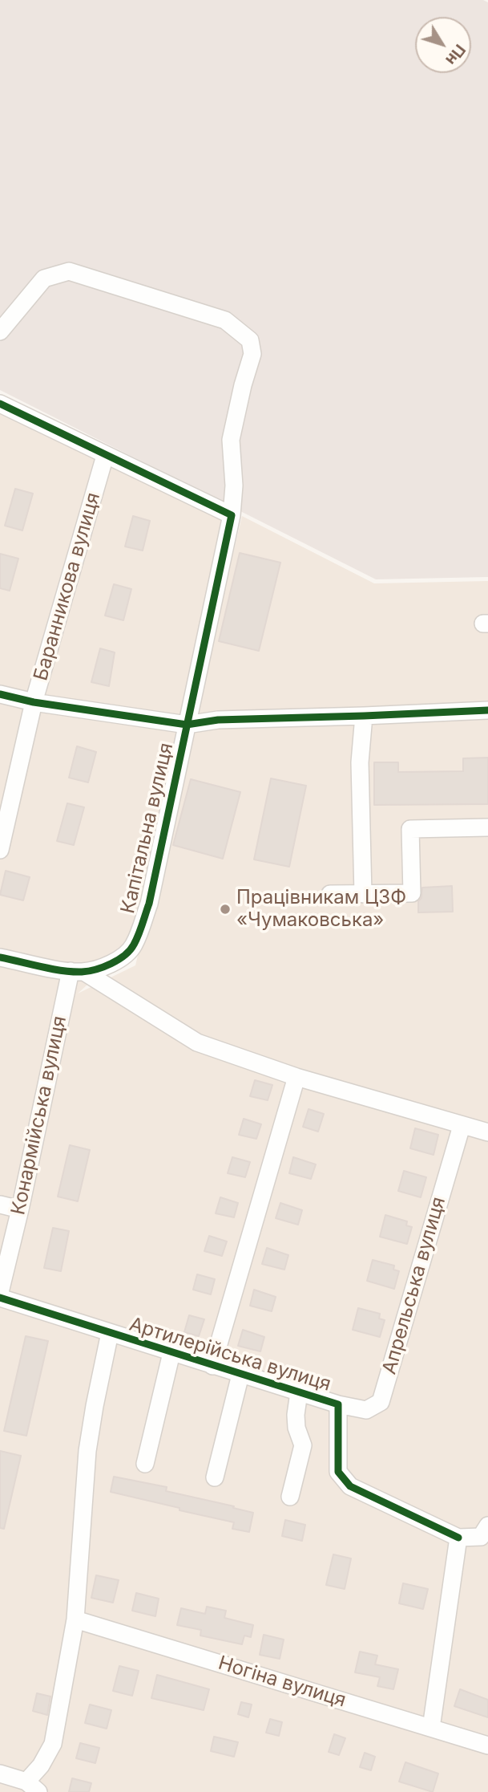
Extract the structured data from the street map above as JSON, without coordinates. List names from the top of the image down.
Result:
{
  "streets": {
    "street": [
      "Баранникова вулиця",
      "Капітальна вулиця",
      "Конармійська вулиця",
      "Апрельська вулиця",
      "Артилерійська вулиця",
      "Ногіна вулиця"
    ]
  },
  "crossings": [
    ["Капітальна вулиця", "Конармійська вулиця"],
    ["Апрельська вулиця", "Артилерійська вулиця"]
  ],
  "places": ["Працівникам ЦЗФ «Чумаковська»"],
  "north": "bottom right"
}
